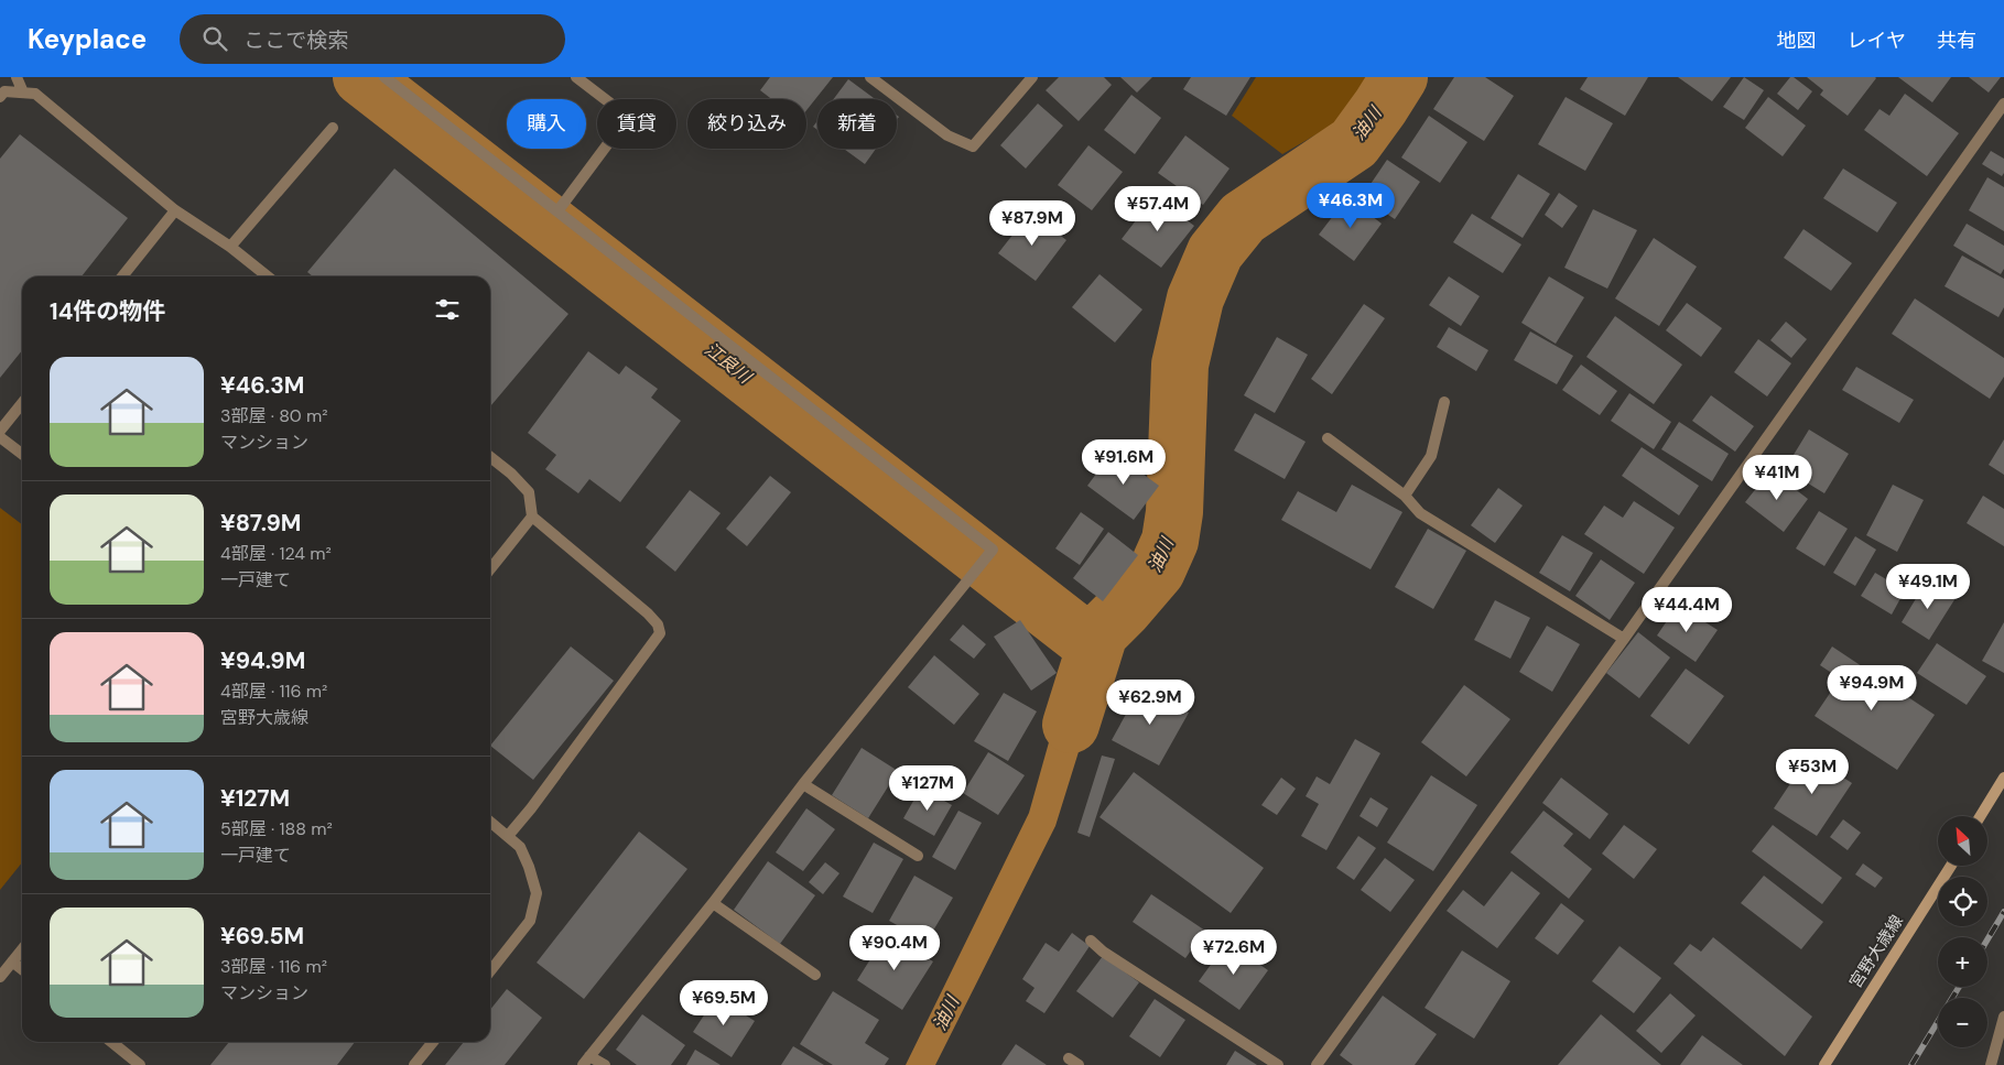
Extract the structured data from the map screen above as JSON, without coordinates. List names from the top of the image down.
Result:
{
  "streets": {
    "main road": ["宮野大歳線"]
  },
  "water": ["油川", "江良川"],
  "north": "top left",
  "page": {
    "header": "Keyplace",
    "search": "ここで検索",
    "nav": ["地図", "レイヤ", "共有"],
    "chip": [
      "購入",
      "賃貸",
      "絞り込み",
      "新着"
    ],
    "price": [
      "¥46.3M",
      "¥57.4M",
      "¥87.9M",
      "¥91.6M",
      "¥41M",
      "¥49.1M",
      "¥44.4M",
      "¥94.9M",
      "¥62.9M",
      "¥53M",
      "¥127M",
      "¥90.4M",
      "¥72.6M",
      "¥69.5M"
    ],
    "heading": "14件の物件",
    "list": [
      {
        "name": "¥46.3M",
        "note": "3部屋 · 80 m² · マンション"
      },
      {
        "name": "¥87.9M",
        "note": "4部屋 · 124 m² · 一戸建て"
      },
      {
        "name": "¥94.9M",
        "note": "4部屋 · 116 m² · 宮野大歳線"
      },
      {
        "name": "¥127M",
        "note": "5部屋 · 188 m² · 一戸建て"
      },
      {
        "name": "¥69.5M",
        "note": "3部屋 · 116 m² · マンション"
      }
    ],
    "map_buttons": ["+", "−"]
  }
}
